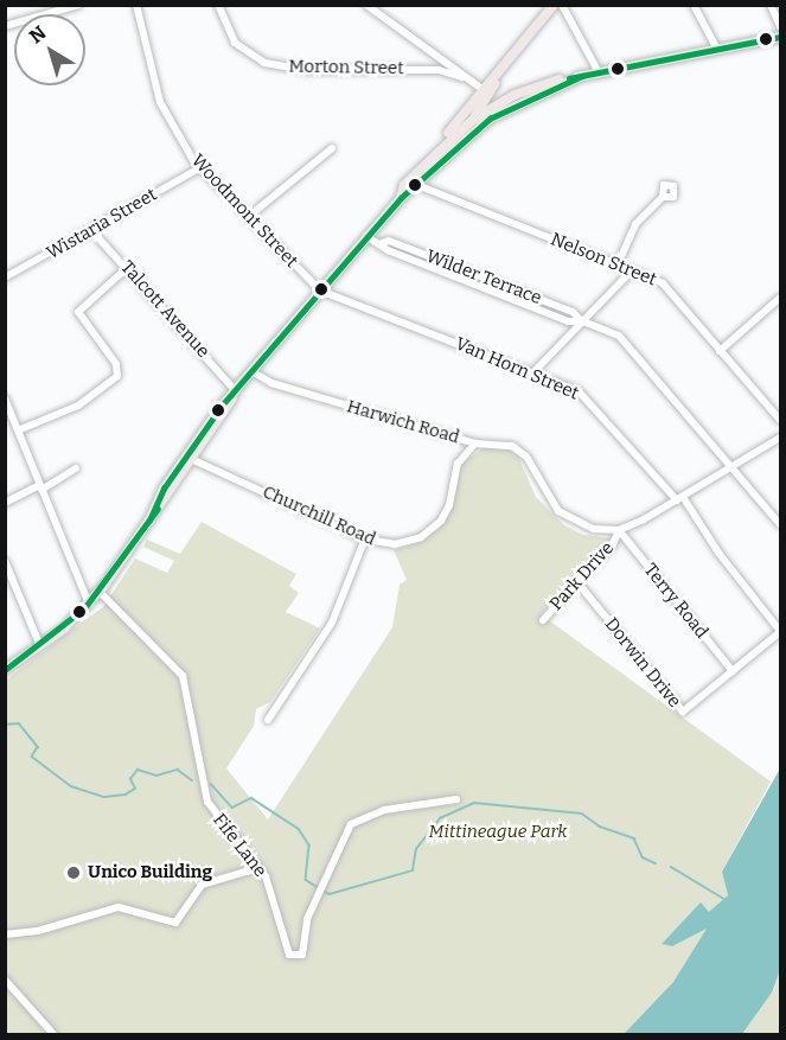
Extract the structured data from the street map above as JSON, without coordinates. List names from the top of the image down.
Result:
{
  "streets": {
    "street": [
      "Morton Street",
      "Woodmont Street",
      "Wistaria Street",
      "Nelson Street",
      "Wilder Terrace",
      "Talcott Avenue",
      "Van Horn Street",
      "Harwich Road",
      "Churchill Road",
      "Park Drive",
      "Terry Road",
      "Dorwin Drive",
      "Fife Lane"
    ]
  },
  "crossings": [
    ["Woodmont Street", "Wistaria Street"],
    ["Woodmont Street", "Van Horn Street"],
    ["Wistaria Street", "Talcott Avenue"],
    ["Van Horn Street", "Dorwin Drive"],
    ["Harwich Road", "Churchill Road"],
    ["Harwich Road", "Park Drive"],
    ["Harwich Road", "Terry Road"],
    ["Park Drive", "Terry Road"],
    ["Park Drive", "Dorwin Drive"],
    ["Terry Road", "Dorwin Drive"]
  ],
  "parks": ["Mittineague Park"],
  "places": ["Unico Building"],
  "north": "top left"
}
